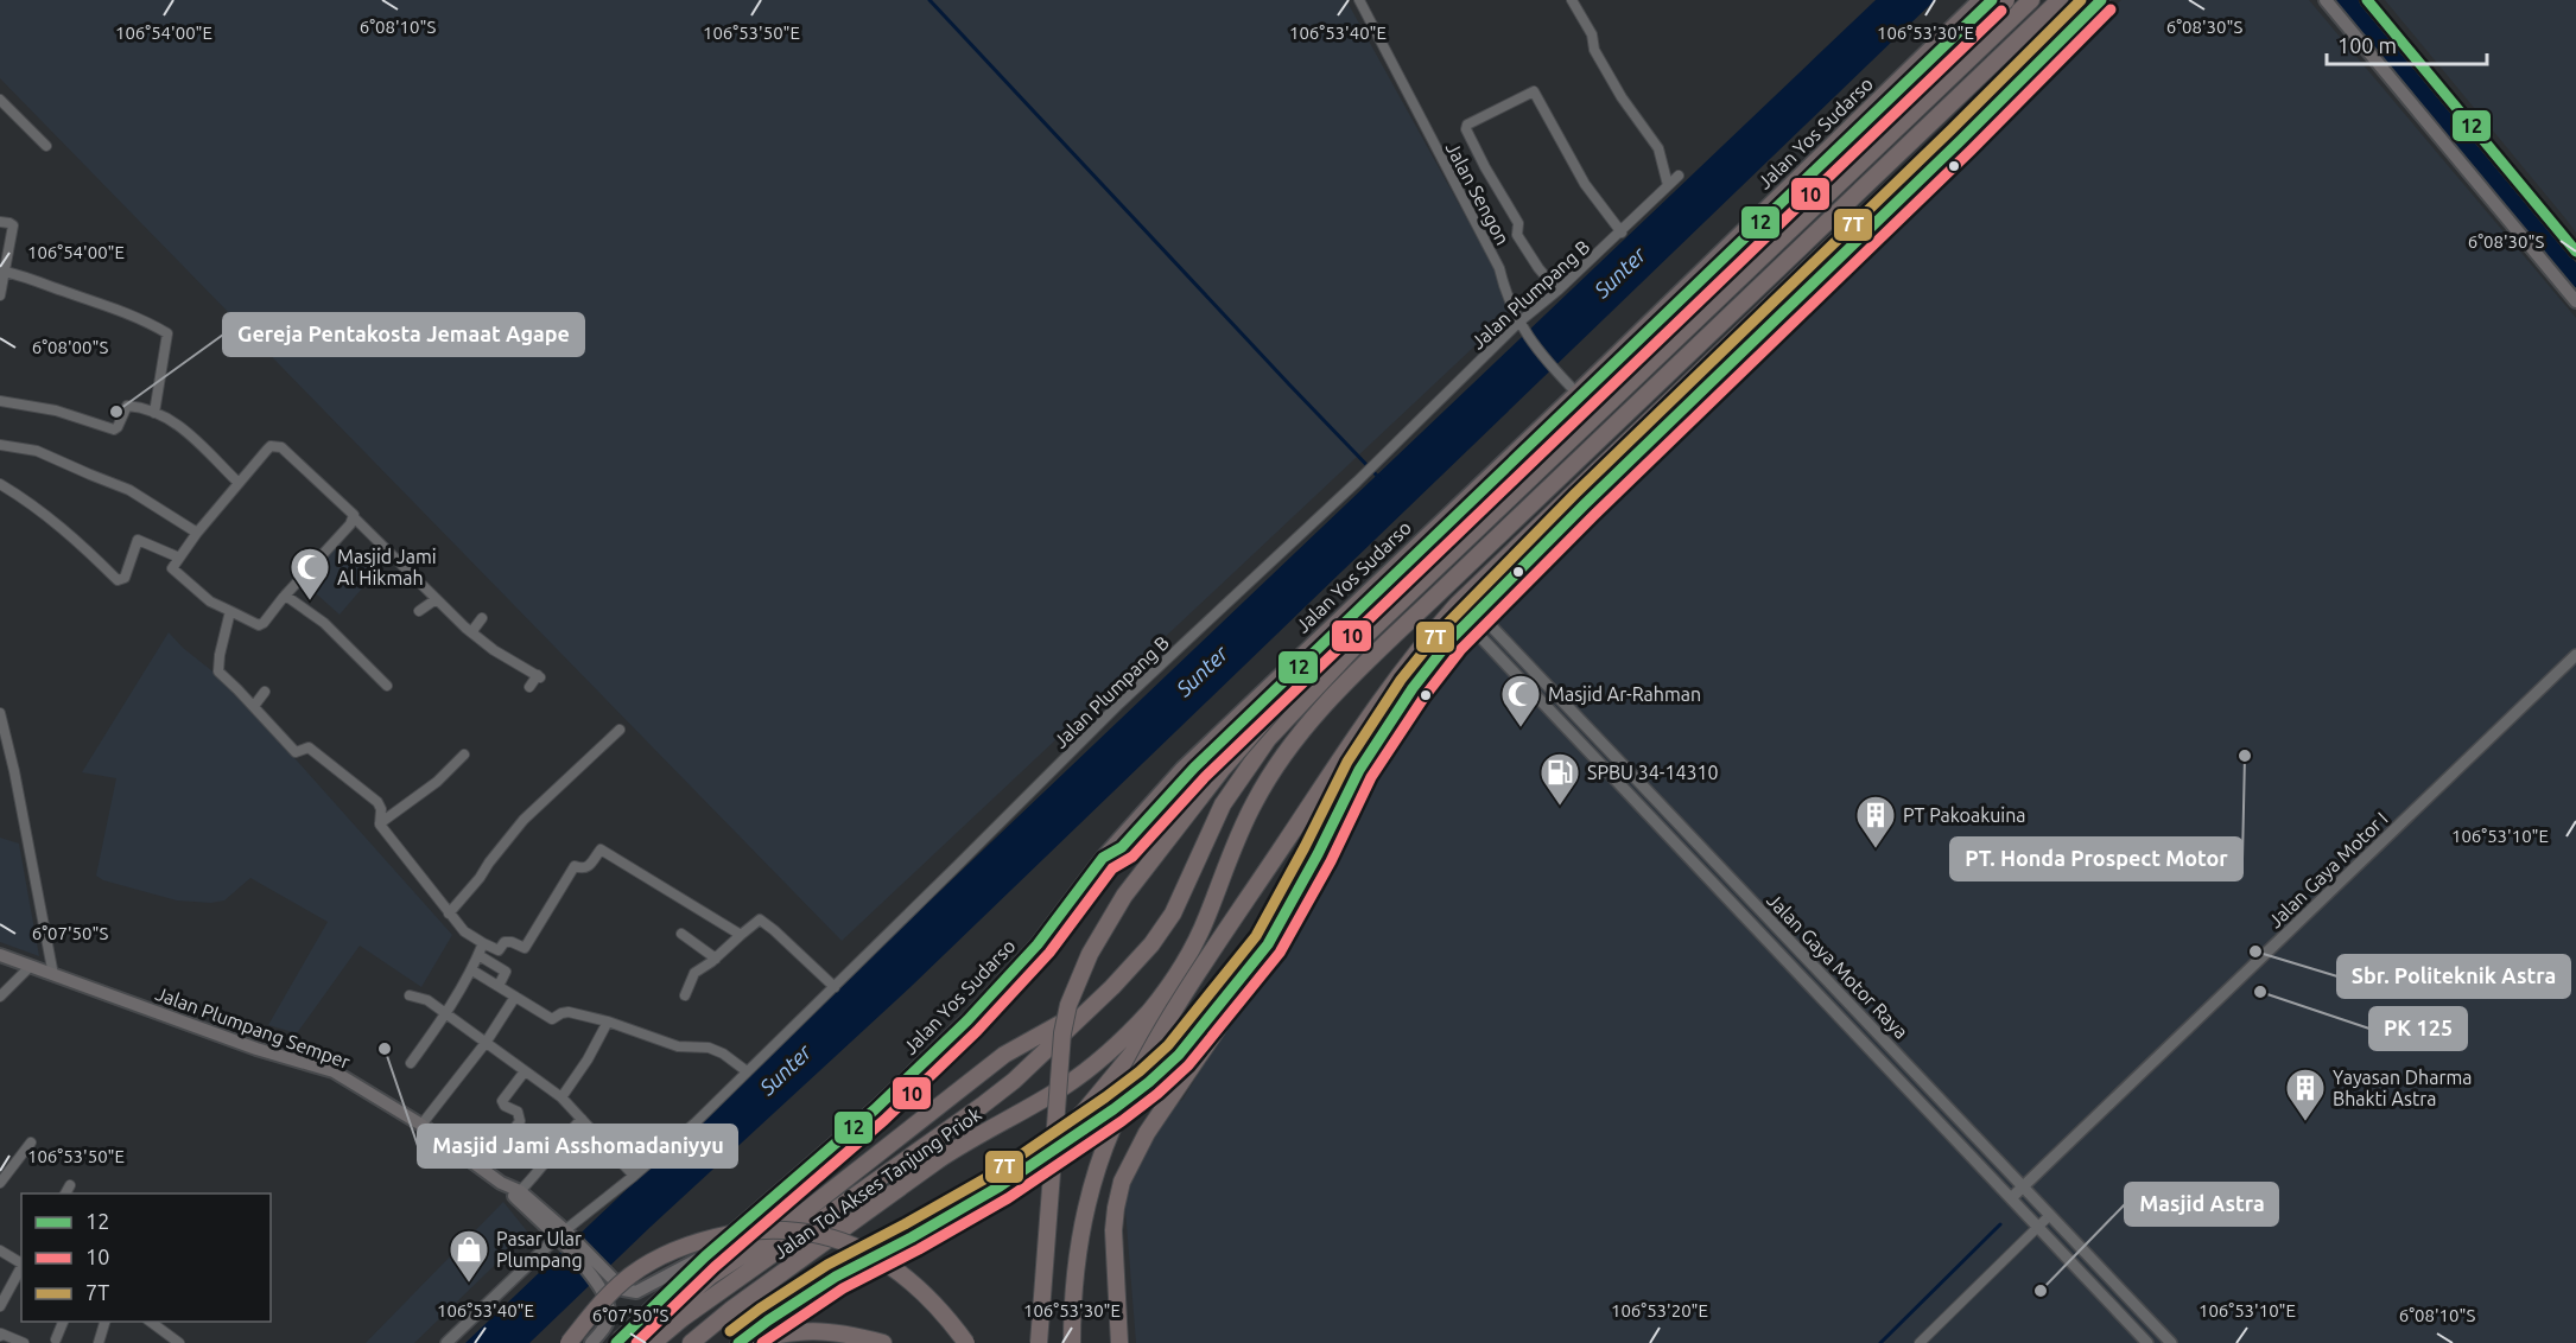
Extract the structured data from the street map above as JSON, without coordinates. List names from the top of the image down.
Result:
{
  "streets": {
    "highway": ["Jalan Yos Sudarso", "Jalan Tol Akses Tanjung Priok"],
    "main road": ["Jalan Plumpang Semper"],
    "street": [
      "Jalan Sengon",
      "Jalan Plumpang B",
      "Jalan Gaya Motor I",
      "Jalan Gaya Motor Raya"
    ]
  },
  "crossings": [
    ["Jalan Yos Sudarso", "Jalan Sengon"],
    ["Jalan Yos Sudarso", "Jalan Plumpang Semper"],
    ["Jalan Sengon", "Jalan Plumpang B"],
    ["Jalan Plumpang B", "Jalan Plumpang Semper"],
    ["Jalan Gaya Motor I", "Jalan Gaya Motor Raya"]
  ],
  "water": ["Sunter"],
  "places": {
    "other": [
      "Gereja Pentakosta Jemaat Agape",
      "PT. Honda Prospect Motor",
      "Sbr. Politeknik Astra",
      "PK 125",
      "Masjid Jami Asshomadaniyyu",
      "Masjid Astra"
    ],
    "mosque": ["Masjid Jami Al Hikmah", "Masjid Ar-Rahman"],
    "fuel station": ["SPBU 34-14310"],
    "building": ["PT Pakoakuina", "Yayasan Dharma Bhakti Astra"],
    "shop": ["Pasar Ular Plumpang"]
  },
  "lines": ["transit line 12", "transit line 7T", "transit line 10"],
  "legend": ["12", "10", "7T"],
  "scale_bar": "100 m",
  "coordinates": [
    "6°08'10\"S",
    "6°08'30\"S",
    "106°54'00\"E",
    "106°53'50\"E",
    "106°53'40\"E",
    "106°53'30\"E",
    "6°08'00\"S",
    "106°53'10\"E",
    "6°07'50\"S",
    "106°53'20\"E"
  ]
}
